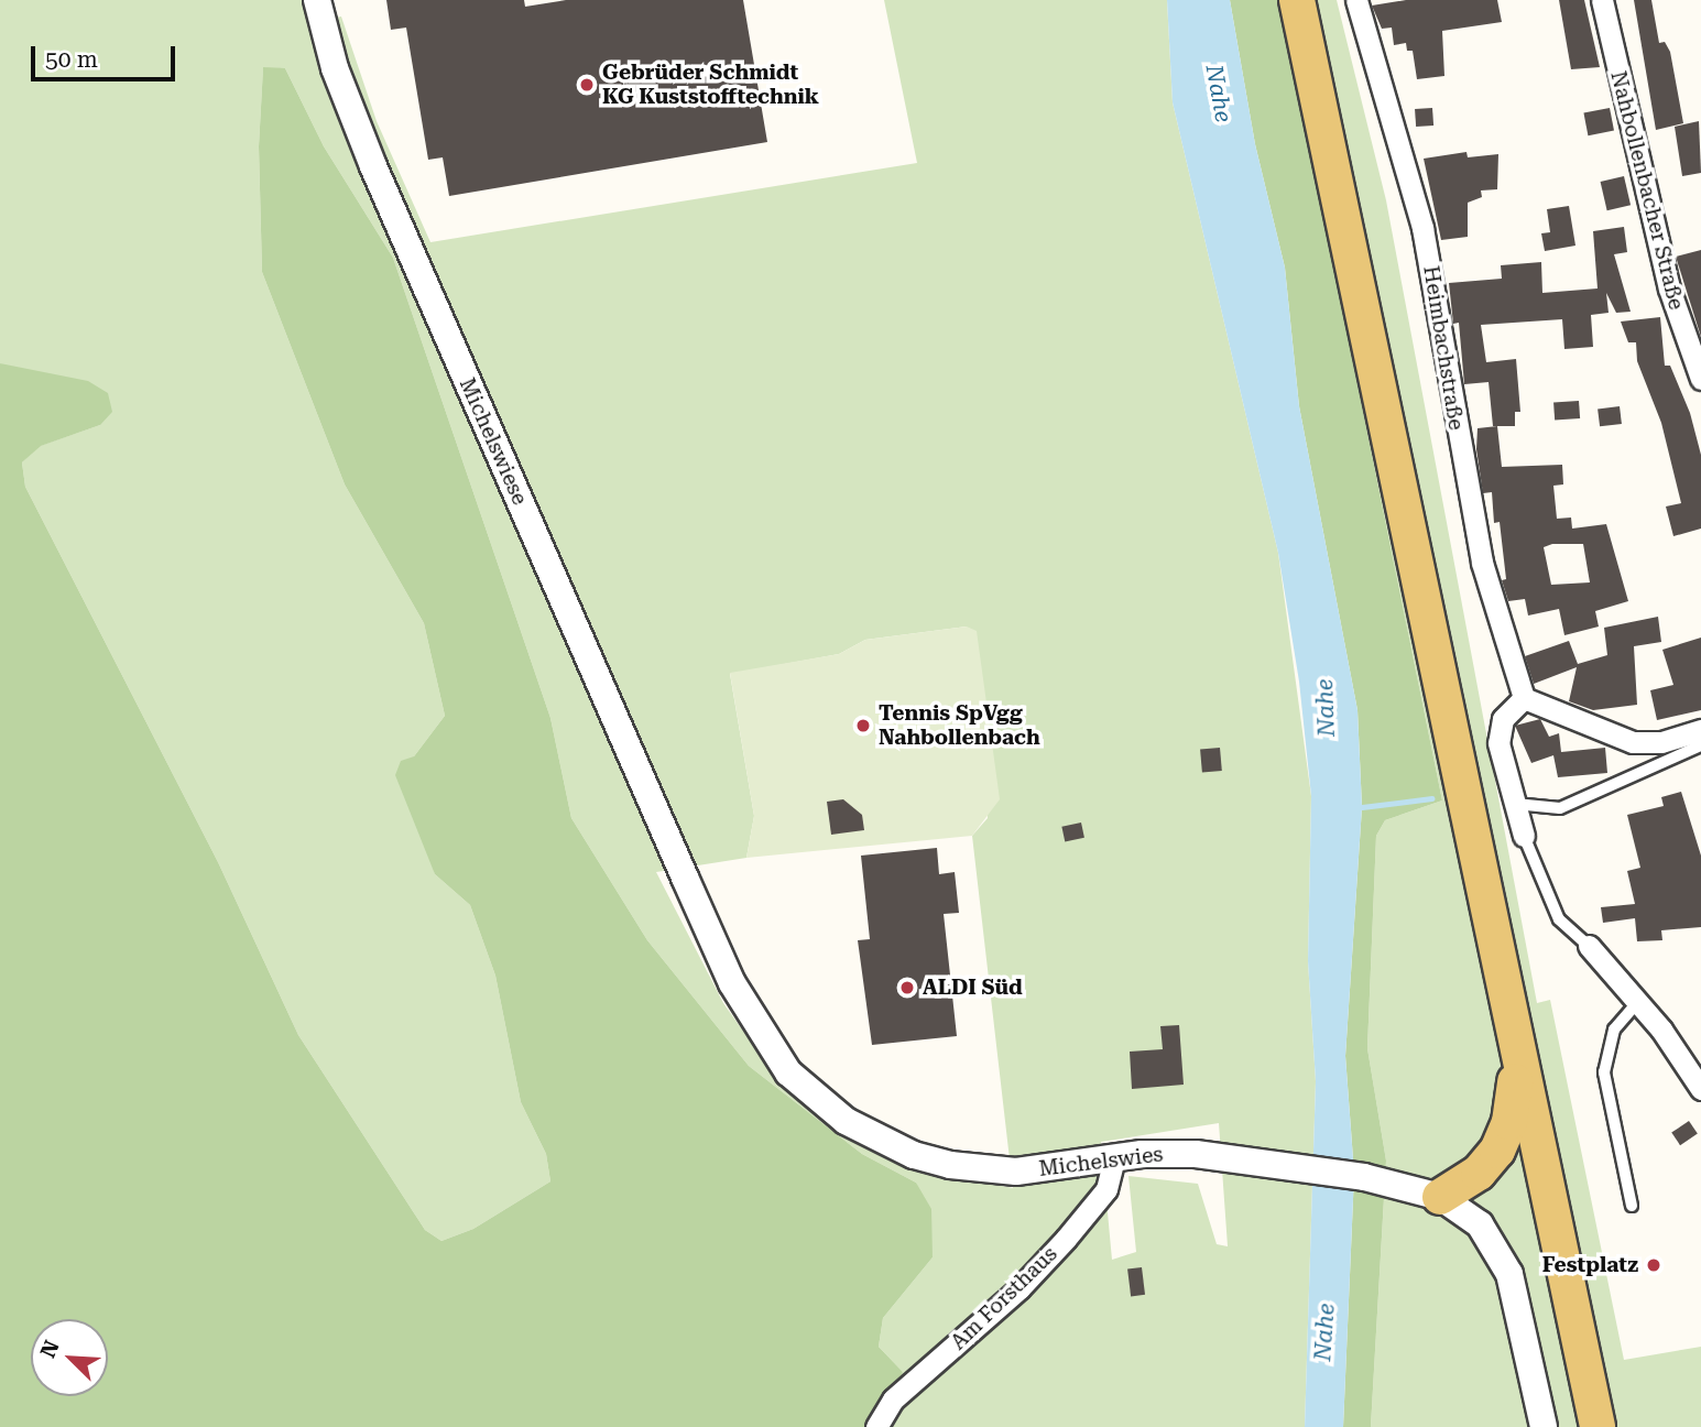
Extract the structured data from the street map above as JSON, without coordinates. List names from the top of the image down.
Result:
{
  "streets": {
    "street": [
      "Nahbollenbacher Straße",
      "Heimbachstraße",
      "Michelswiese",
      "Michelswies",
      "Am Forsthaus"
    ]
  },
  "crossings": [
    ["Michelswiese", "Michelswies"],
    ["Michelswies", "Am Forsthaus"]
  ],
  "water": ["Nahe"],
  "places": [
    "Gebrüder Schmidt KG Kuststofftechnik",
    "Tennis SpVgg Nahbollenbach",
    "ALDI Süd",
    "Festplatz"
  ],
  "scale_bar": "50 m",
  "north": "top left"
}
